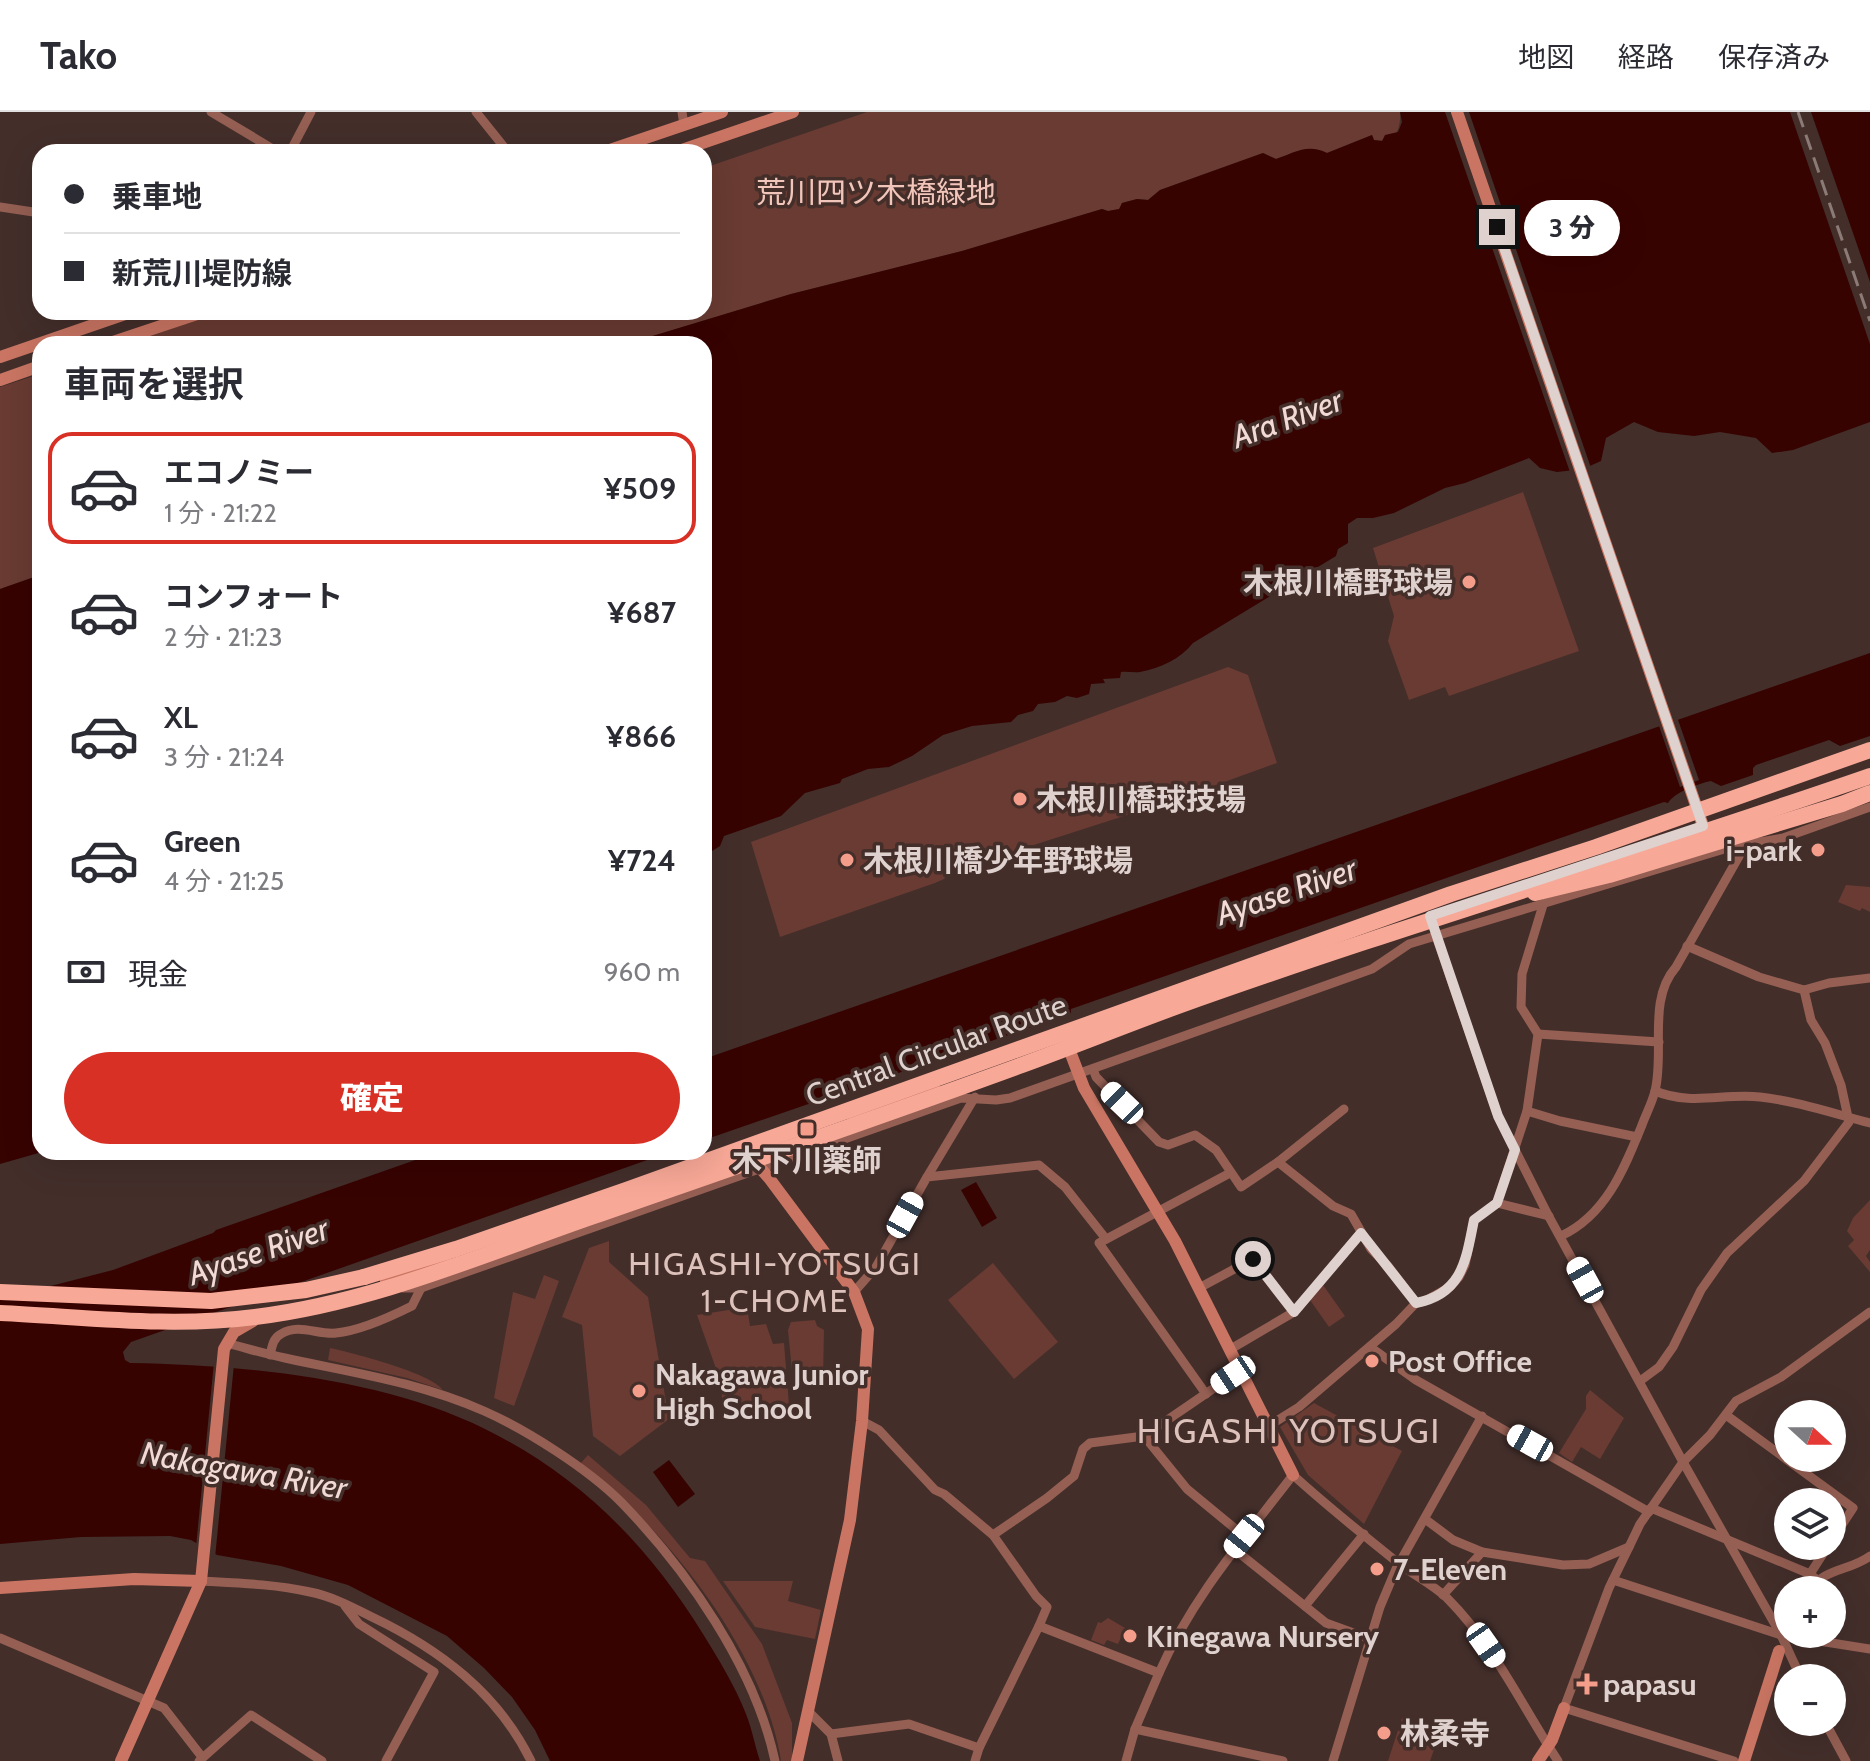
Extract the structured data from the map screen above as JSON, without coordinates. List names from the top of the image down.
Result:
{
  "streets": {
    "highway": ["Central Circular Route"]
  },
  "districts": ["HIGASHI-YOTSUGI 1-CHOME", "HIGASHI YOTSUGI"],
  "water": ["Ara River", "Ayase River", "Nakagawa River"],
  "parks": ["荒川四ツ木橋緑地"],
  "places": {
    "other": [
      "木根川橋野球場",
      "木根川橋球技場",
      "i-park",
      "木根川橋少年野球場",
      "Post Office",
      "Nakagawa Junior High School",
      "7-Eleven",
      "Kinegawa Nursery",
      "林柔寺"
    ],
    "transit": ["木下川薬師"],
    "health": ["papasu"]
  },
  "north": "right",
  "page": {
    "header": "Tako",
    "nav": ["地図", "経路", "保存済み"],
    "banner": ["乗車地", "新荒川堤防線"],
    "bubble": "3 分",
    "heading": "車両を選択",
    "list": [
      {
        "name": "エコノミー",
        "note": "1 分 · 21:22",
        "value": "¥509"
      },
      {
        "name": "コンフォート",
        "note": "2 分 · 21:23",
        "value": "¥687"
      },
      {
        "name": "XL",
        "note": "3 分 · 21:24",
        "value": "¥866"
      },
      {
        "name": "Green",
        "note": "4 分 · 21:25",
        "value": "¥724"
      }
    ],
    "pay": ["現金", "960 m"],
    "buttons": "確定",
    "map_buttons": ["+", "−"]
  }
}
